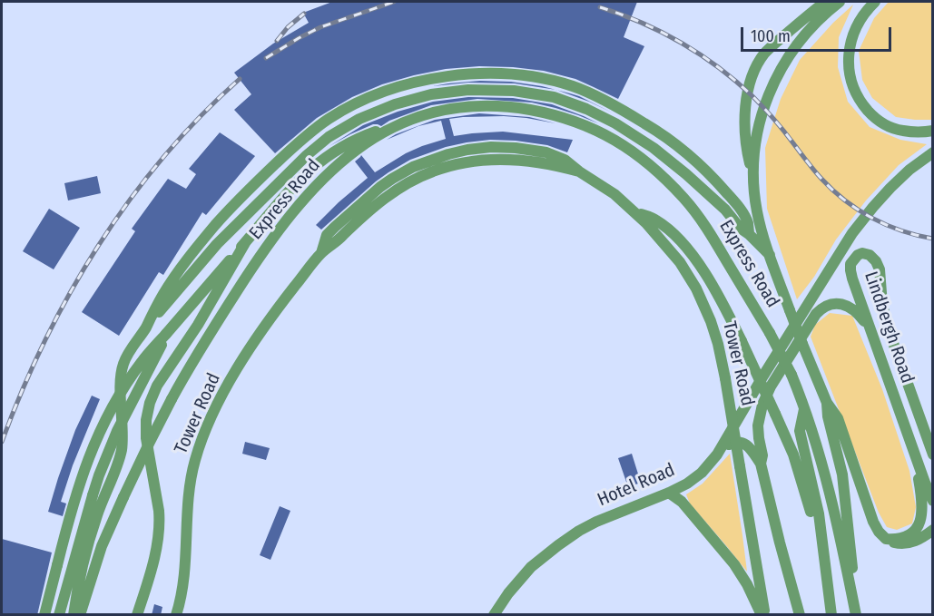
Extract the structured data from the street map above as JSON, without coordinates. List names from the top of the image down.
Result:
{
  "streets": {
    "street": [
      "Express Road",
      "Lindbergh Road",
      "Tower Road",
      "Hotel Road"
    ]
  },
  "scale_bar": "100 m"
}
